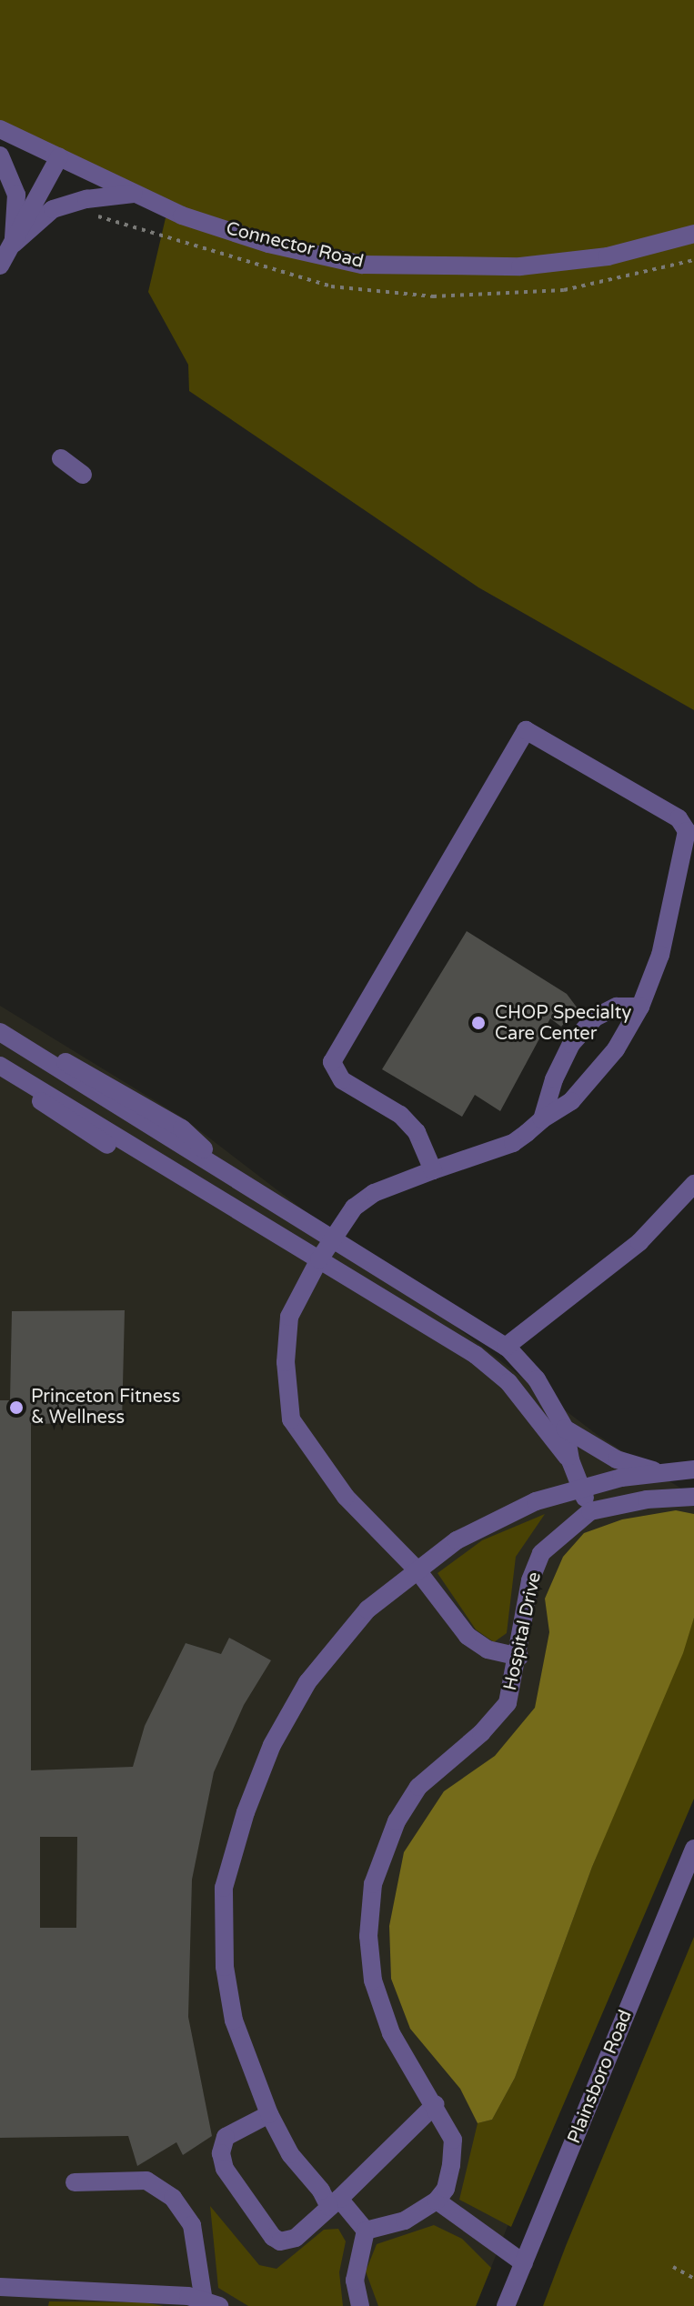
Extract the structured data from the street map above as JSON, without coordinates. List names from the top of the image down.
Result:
{
  "streets": {
    "street": ["Connector Road", "Hospital Drive", "Plainsboro Road"]
  },
  "places": ["CHOP Specialty Care Center", "Princeton Fitness & Wellness"]
}
